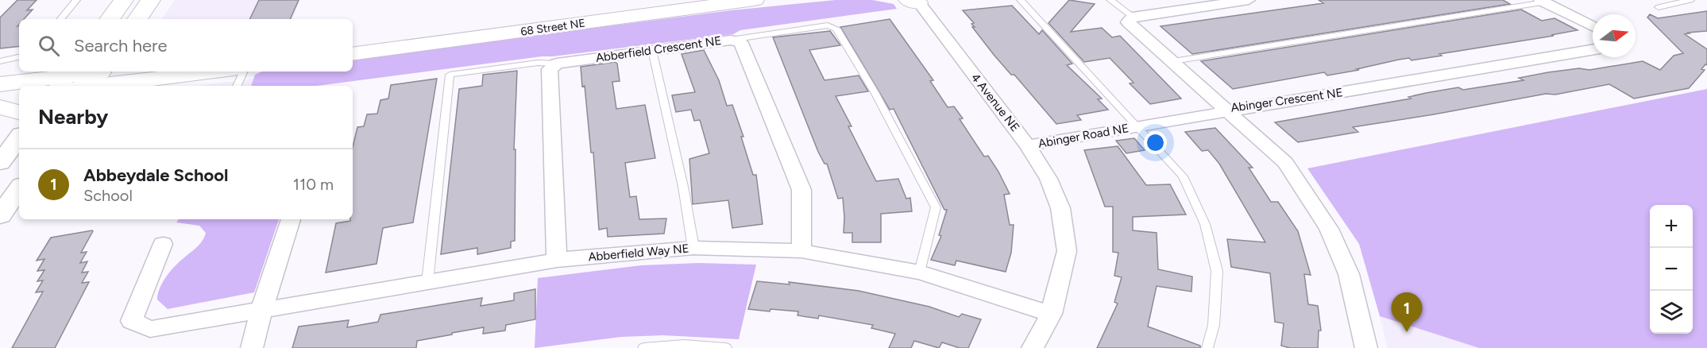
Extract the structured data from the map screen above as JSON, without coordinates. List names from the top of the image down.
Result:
{
  "streets": {
    "main road": ["68 Street NE"],
    "street": [
      "Abberfield Crescent NE",
      "Abinger Crescent NE",
      "4 Avenue NE",
      "Abinger Road NE",
      "Abberfield Way NE"
    ]
  },
  "crossings": [
    ["Abberfield Crescent NE", "Abberfield Way NE"],
    ["Abinger Crescent NE", "Abinger Road NE"],
    ["4 Avenue NE", "Abinger Road NE"],
    ["4 Avenue NE", "Abberfield Way NE"]
  ],
  "north": "right",
  "page": {
    "search": "Search here",
    "heading": "Nearby",
    "list": [
      {
        "mark": "1",
        "name": "Abbeydale School",
        "note": "School",
        "value": "110 m"
      }
    ],
    "map_buttons": ["+", "−"],
    "pins": "1"
  }
}
